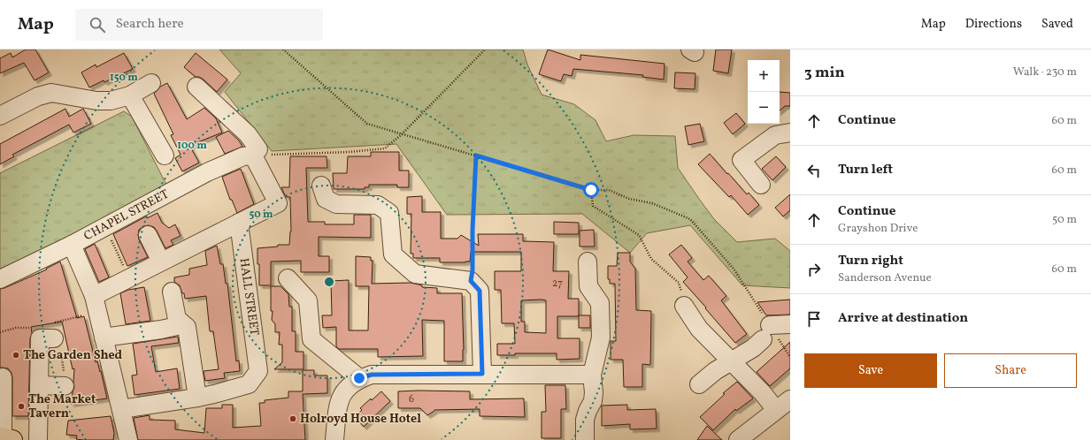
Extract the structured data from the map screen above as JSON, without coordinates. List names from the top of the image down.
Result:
{
  "streets": {
    "street": ["CHAPEL STREET", "HALL STREET"]
  },
  "places": ["The Garden Shed", "The Market Tavern", "Holroyd House Hotel"],
  "house_numbers": ["27", "6"],
  "page": {
    "header": "Map",
    "search": "Search here",
    "nav": ["Map", "Directions", "Saved"],
    "heading": ["3 min", "Walk · 230 m"],
    "map_buttons": ["+", "−"],
    "list": [
      ["Continue", "60 m"],
      ["Turn left", "60 m"],
      ["Continue", "Grayshon Drive", "50 m"],
      ["Turn right", "Sanderson Avenue", "60 m"],
      "Arrive at destination"
    ],
    "buttons": ["Save", "Share"]
  },
  "rings": ["150 m", "100 m", "50 m"]
}
